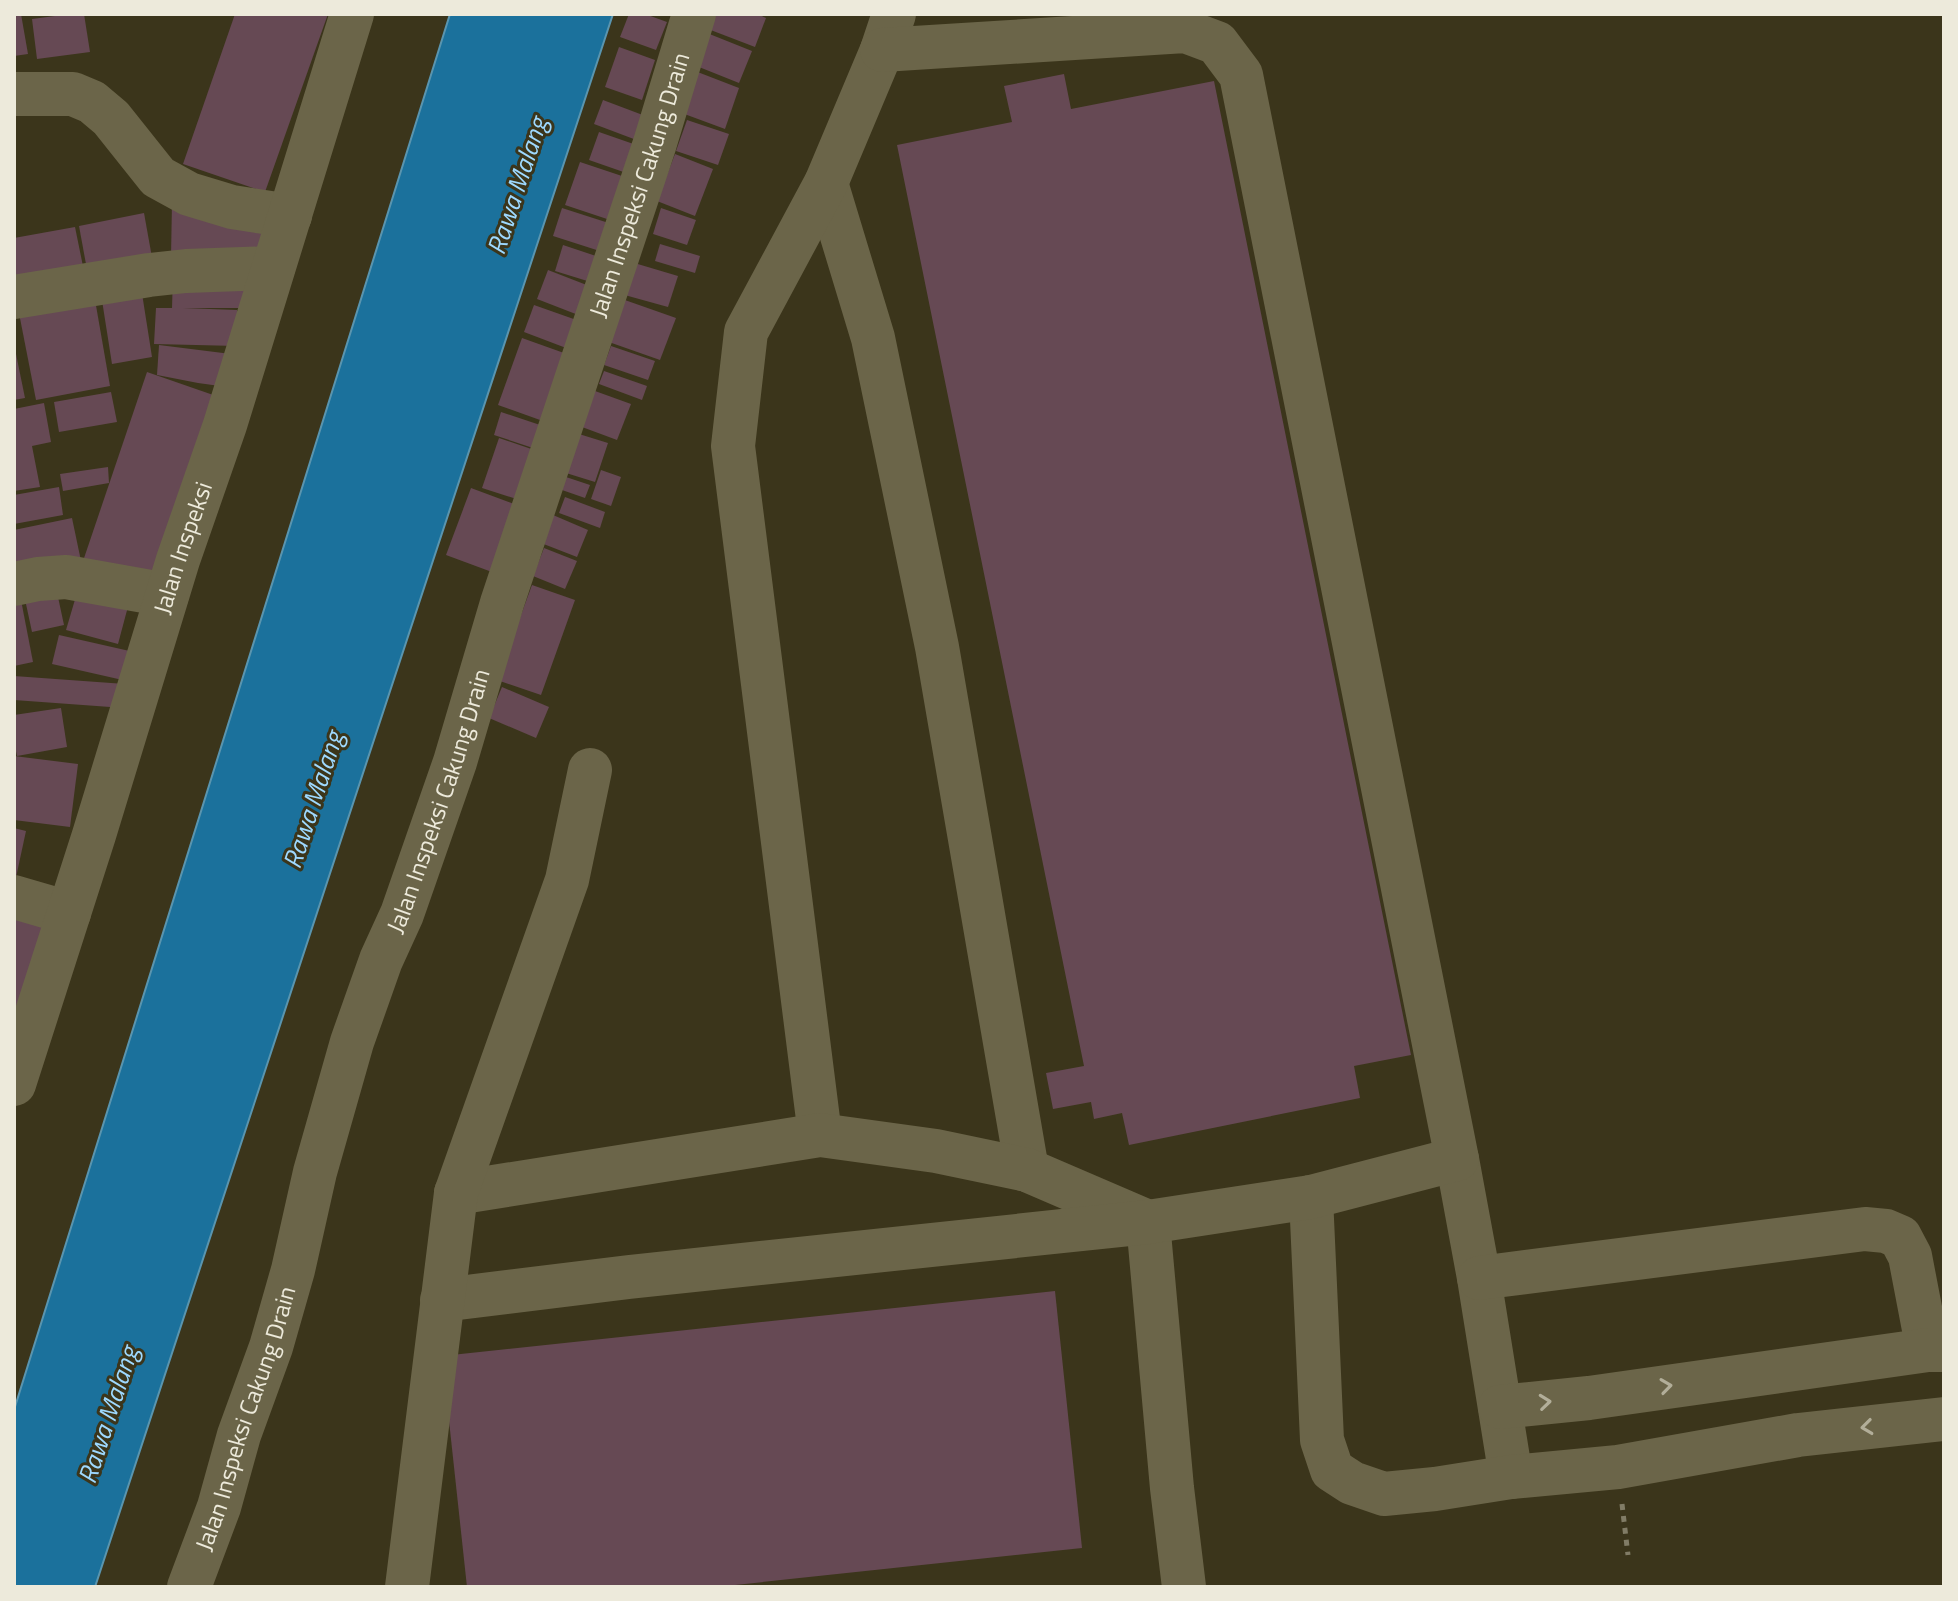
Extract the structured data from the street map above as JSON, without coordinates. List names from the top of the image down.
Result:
{
  "streets": {
    "street": ["Jalan Inspeksi Cakung Drain", "Jalan Inspeksi"]
  },
  "water": ["Rawa Malang"]
}
